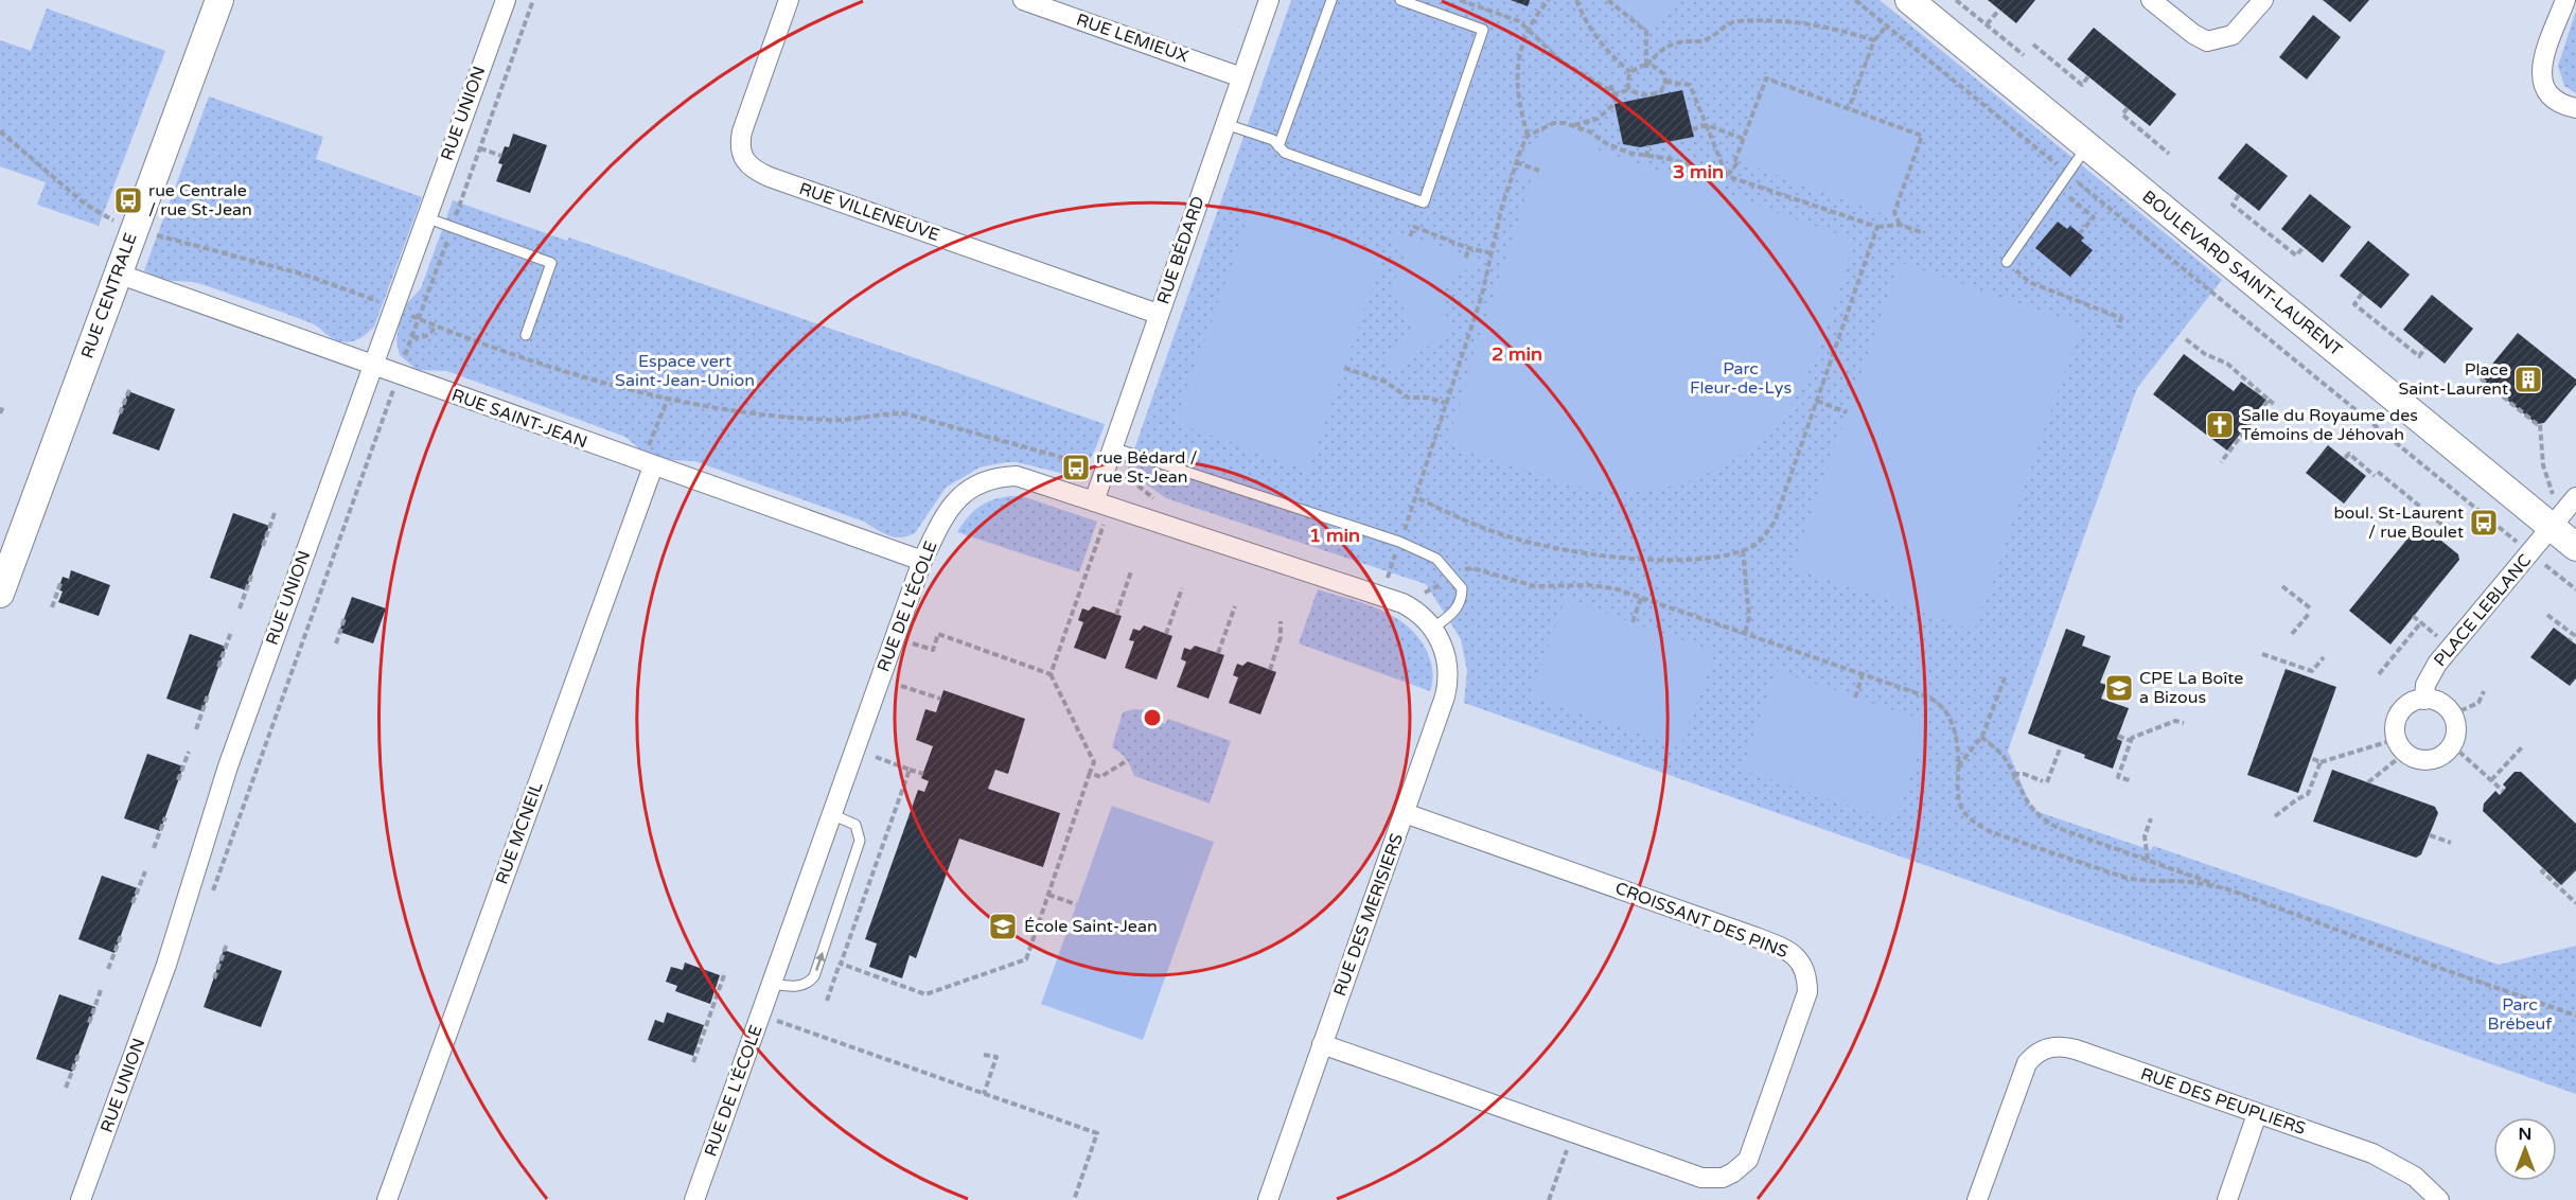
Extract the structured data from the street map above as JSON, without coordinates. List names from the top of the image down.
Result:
{
  "streets": {
    "street": [
      "RUE LEMIEUX",
      "RUE UNION",
      "RUE VILLENEUVE",
      "RUE BÉDARD",
      "BOULEVARD SAINT-LAURENT",
      "RUE CENTRALE",
      "RUE SAINT-JEAN",
      "RUE DE L'ÉCOLE",
      "PLACE LEBLANC",
      "RUE MCNEIL",
      "RUE DES MERISIERS",
      "CROISSANT DES PINS",
      "RUE DES PEUPLIERS"
    ]
  },
  "crossings": [
    ["RUE LEMIEUX", "RUE BÉDARD"],
    ["RUE UNION", "RUE SAINT-JEAN"],
    ["RUE VILLENEUVE", "RUE BÉDARD"],
    ["RUE BÉDARD", "RUE DE L'ÉCOLE"],
    ["BOULEVARD SAINT-LAURENT", "PLACE LEBLANC"],
    ["RUE CENTRALE", "RUE SAINT-JEAN"],
    ["RUE SAINT-JEAN", "RUE DE L'ÉCOLE"],
    ["RUE SAINT-JEAN", "RUE MCNEIL"],
    ["RUE DE L'ÉCOLE", "RUE DES MERISIERS"],
    ["RUE DES MERISIERS", "CROISSANT DES PINS"]
  ],
  "parks": ["Espace vert Saint-Jean-Union", "Parc Fleur-de-Lys", "Parc Brébeuf"],
  "places": {
    "bus stop": ["rue Centrale / rue St-Jean", "rue Bédard / rue St-Jean", "boul. St-Laurent / rue Boulet"],
    "building": ["Place Saint-Laurent"],
    "church": ["Salle du Royaume des Témoins de Jéhovah"],
    "school or university": ["CPE La Boîte a Bizous", "École Saint-Jean"]
  },
  "north": "top",
  "rings": ["3 min", "2 min", "1 min"]
}
